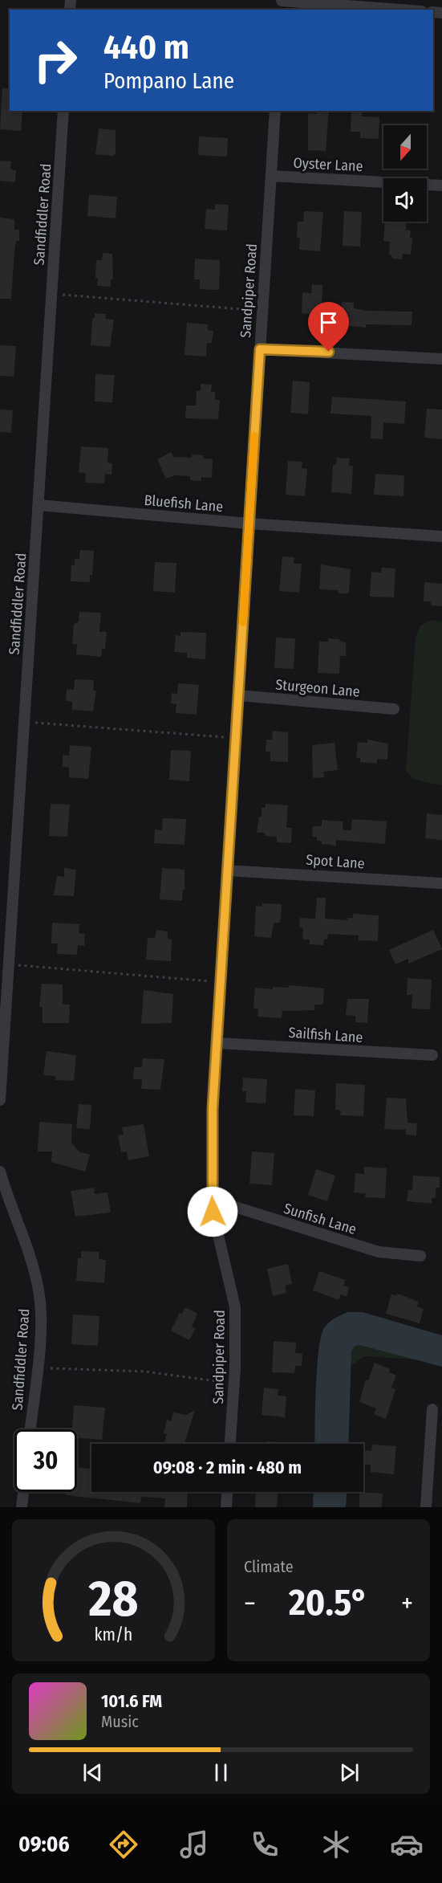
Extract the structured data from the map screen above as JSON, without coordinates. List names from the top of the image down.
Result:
{
  "streets": {
    "street": [
      "Oyster Lane",
      "Sandfiddler Road",
      "Sandpiper Road",
      "Bluefish Lane",
      "Sturgeon Lane",
      "Spot Lane",
      "Sailfish Lane",
      "Sunfish Lane"
    ]
  },
  "crossings": [
    ["Oyster Lane", "Sandpiper Road"],
    ["Sandfiddler Road", "Bluefish Lane"],
    ["Sandpiper Road", "Bluefish Lane"],
    ["Sandpiper Road", "Sturgeon Lane"],
    ["Sandpiper Road", "Spot Lane"],
    ["Sandpiper Road", "Sailfish Lane"],
    ["Sandpiper Road", "Sunfish Lane"]
  ],
  "north": "bottom",
  "page": {
    "turn": ["440 m", "Pompano Lane"],
    "limit": "30",
    "trip": "09:08 · 2 min · 480 m",
    "tile": "Climate",
    "heat": ["−", "20.5°", "+"],
    "song": ["101.6 FM", "Music"],
    "tabs": "09:06",
    "gauge": ["28", "km/h"]
  }
}
